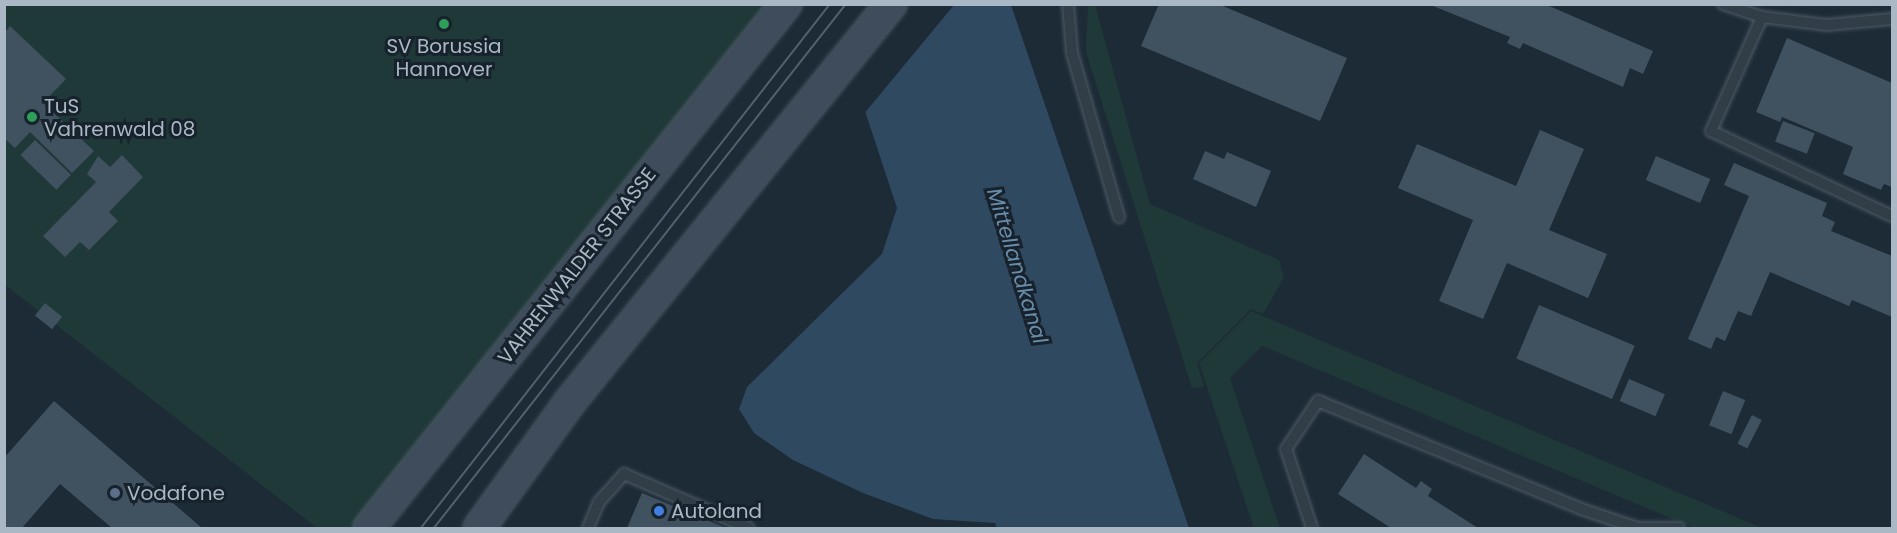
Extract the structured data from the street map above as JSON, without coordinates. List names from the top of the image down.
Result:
{
  "streets": {
    "main road": ["VAHRENWALDER STRASSE"]
  },
  "water": ["Mittellandkanal"],
  "places": [
    "SV Borussia Hannover",
    "TuS Vahrenwald 08",
    "Vodafone",
    "Autoland"
  ]
}
